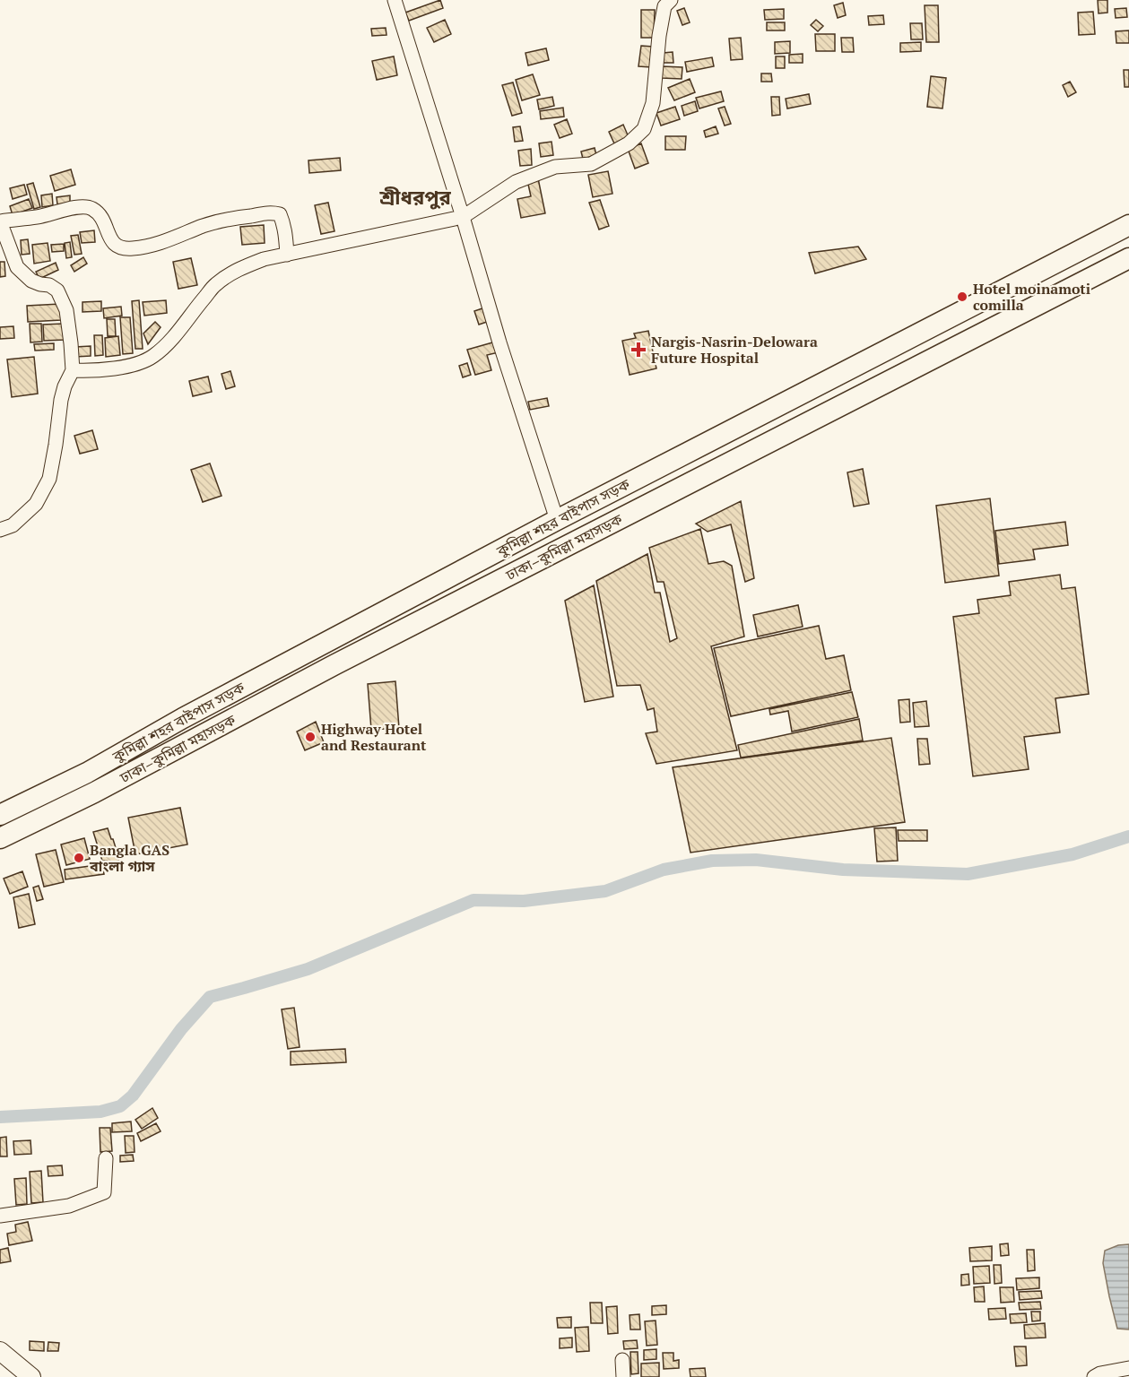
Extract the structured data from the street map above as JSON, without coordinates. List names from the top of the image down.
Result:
{
  "streets": {
    "highway": ["কুমিল্লা শহর বাইপাস সড়ক", "ঢাকা–কুমিল্লা মহাসড়ক"]
  },
  "districts": ["শ্রীধরপুর"],
  "places": {
    "other": ["Hotel moinamoti comilla", "Highway Hotel and Restaurant", "Bangla GAS বাংলা গ্যাস"],
    "health": ["Nargis-Nasrin-Delowara Future Hospital"]
  }
}
